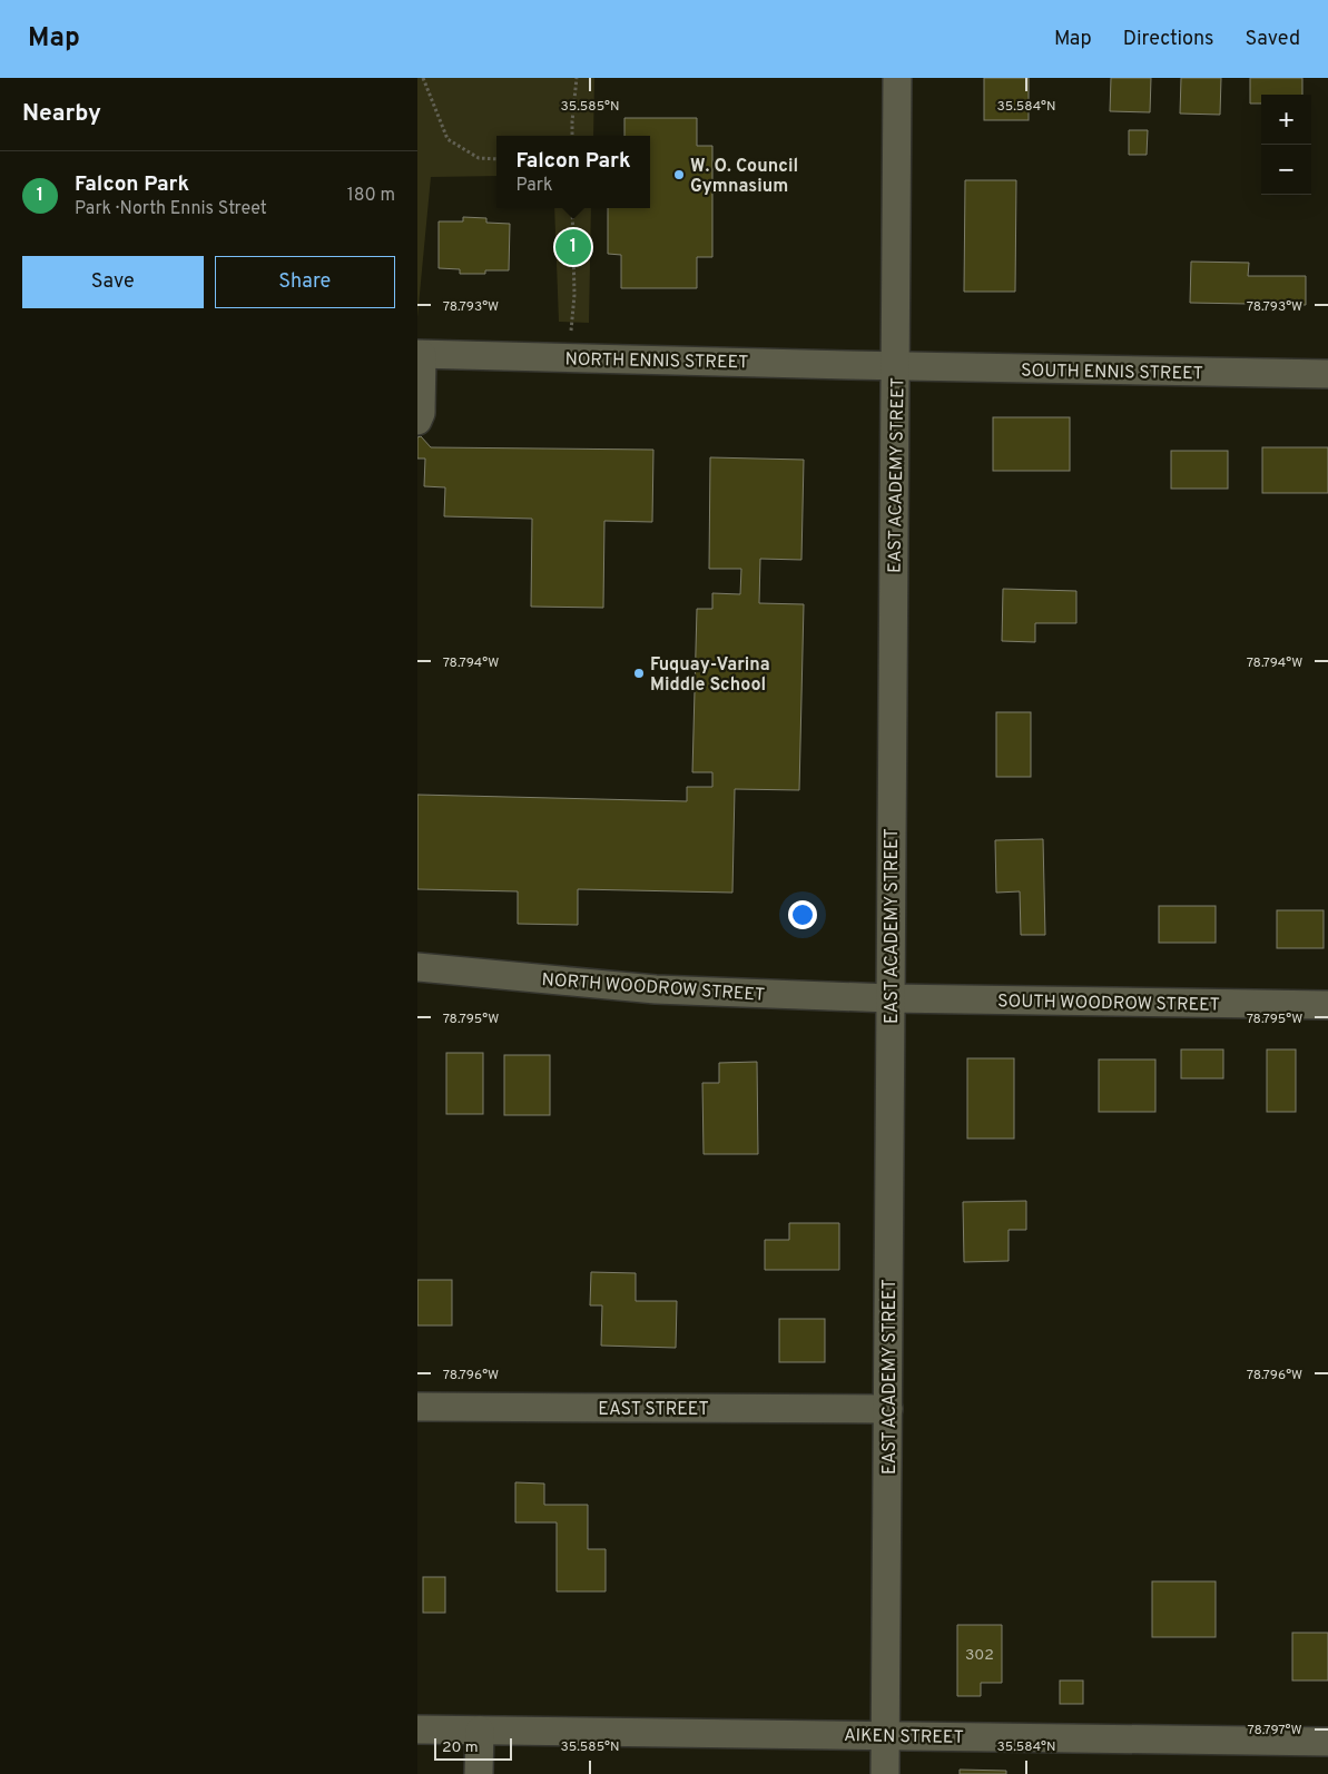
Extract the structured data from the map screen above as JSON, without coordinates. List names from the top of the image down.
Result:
{
  "streets": {
    "street": [
      "NORTH ENNIS STREET",
      "SOUTH ENNIS STREET",
      "EAST ACADEMY STREET",
      "NORTH WOODROW STREET",
      "SOUTH WOODROW STREET",
      "EAST STREET",
      "AIKEN STREET"
    ]
  },
  "crossings": [
    ["NORTH ENNIS STREET", "SOUTH ENNIS STREET"],
    ["NORTH ENNIS STREET", "EAST ACADEMY STREET"],
    ["SOUTH ENNIS STREET", "EAST ACADEMY STREET"],
    ["EAST ACADEMY STREET", "NORTH WOODROW STREET"],
    ["EAST ACADEMY STREET", "SOUTH WOODROW STREET"],
    ["EAST ACADEMY STREET", "EAST STREET"],
    ["EAST ACADEMY STREET", "AIKEN STREET"],
    ["NORTH WOODROW STREET", "SOUTH WOODROW STREET"]
  ],
  "places": ["W. O. Council Gymnasium", "Fuquay-Varina Middle School"],
  "house_numbers": ["302"],
  "scale_bar": "20 m",
  "page": {
    "header": "Map",
    "nav": ["Map", "Directions", "Saved"],
    "heading": "Nearby",
    "map_buttons": ["+", "−"],
    "popup": ["Falcon Park", "Park"],
    "list": [
      {
        "mark": "1",
        "name": "Falcon Park",
        "note": "Park · North Ennis Street",
        "value": "180 m"
      }
    ],
    "pins": "1",
    "buttons": ["Save", "Share"],
    "scale": "20 m"
  },
  "coordinates": [
    "35.585°N",
    "35.584°N",
    "78.793°W",
    "78.794°W",
    "78.795°W",
    "78.796°W",
    "78.797°W"
  ]
}
